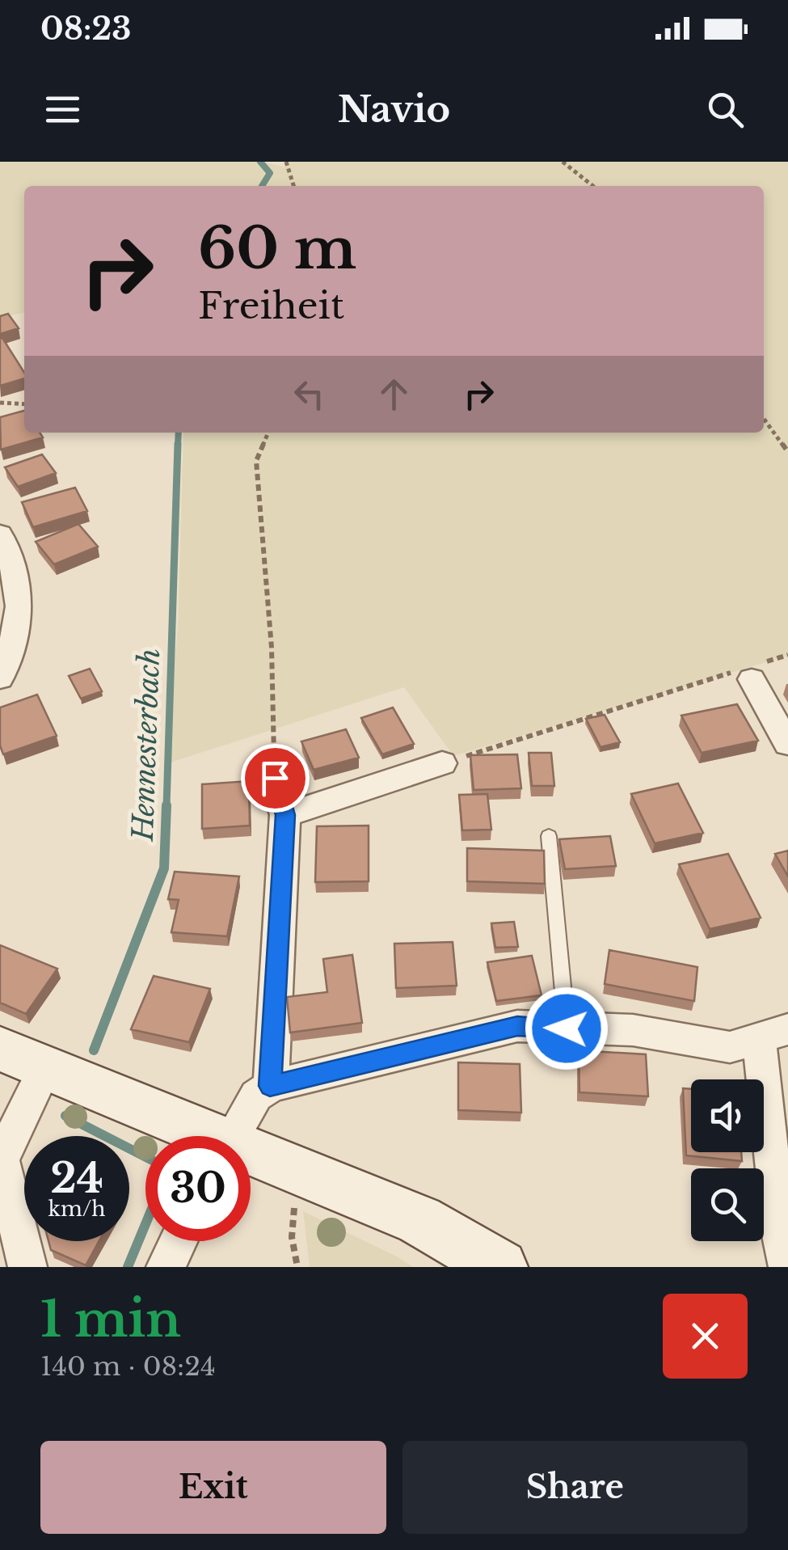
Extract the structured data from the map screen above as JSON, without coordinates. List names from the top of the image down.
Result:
{
  "water": ["Hennesterbach"],
  "page": {
    "status": "08:23",
    "header": "Navio",
    "turn": ["60 m", "Freiheit"],
    "speed": "24 km/h",
    "limit": "30",
    "heading": ["1 min", "140 m · 08:24"],
    "buttons": ["Exit", "Share"]
  }
}
